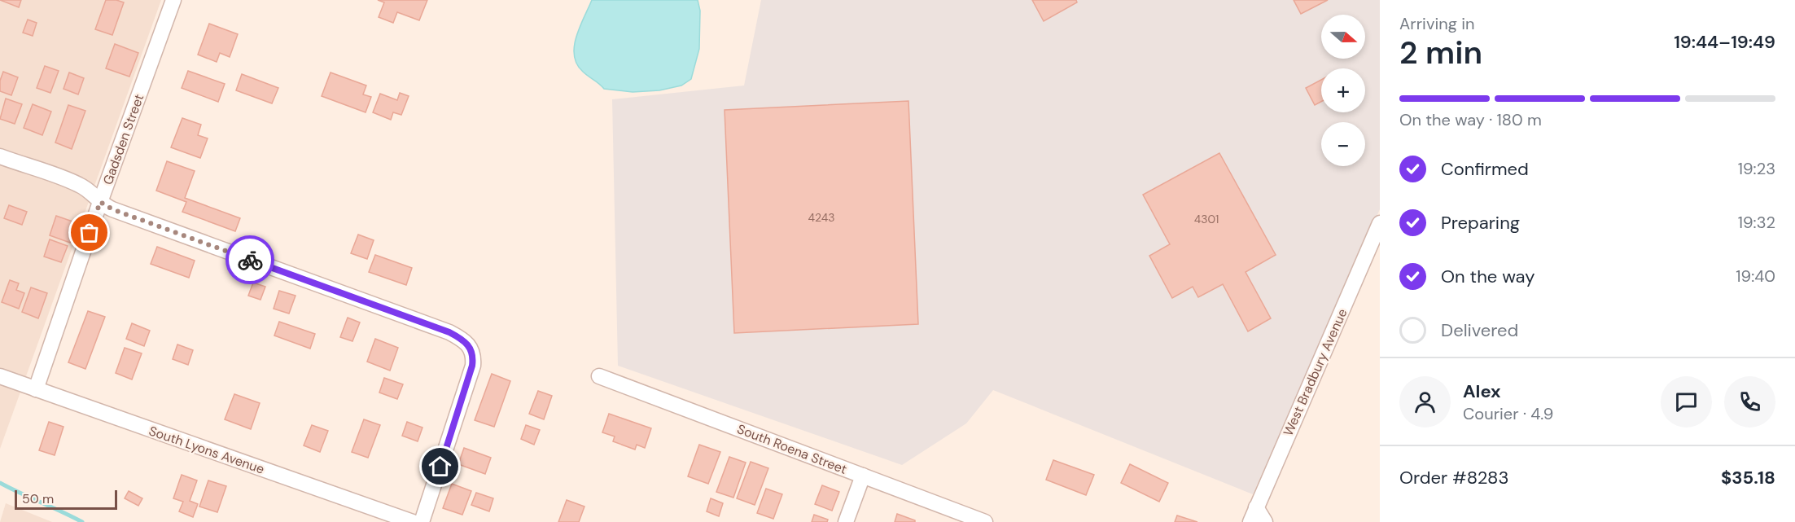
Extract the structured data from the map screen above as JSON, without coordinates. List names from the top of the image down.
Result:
{
  "streets": {
    "street": [
      "Gadsden Street",
      "West Bradbury Avenue",
      "South Roena Street",
      "South Lyons Avenue"
    ]
  },
  "crossings": [
    ["Gadsden Street", "South Lyons Avenue"]
  ],
  "house_numbers": ["4243", "4301"],
  "scale_bar": "50 m",
  "north": "right",
  "page": {
    "heading": ["2 min", "Arriving in", "19:44–19:49"],
    "panel": [
      "Alex",
      "Courier · 4.9",
      "Order #8283",
      "$35.18"
    ],
    "map_buttons": ["+", "−"],
    "bar": "On the way · 180 m",
    "list": [
      ["Confirmed", "19:23"],
      ["Preparing", "19:32"],
      ["On the way", "19:40"],
      "Delivered"
    ],
    "scale": "50 m"
  }
}
